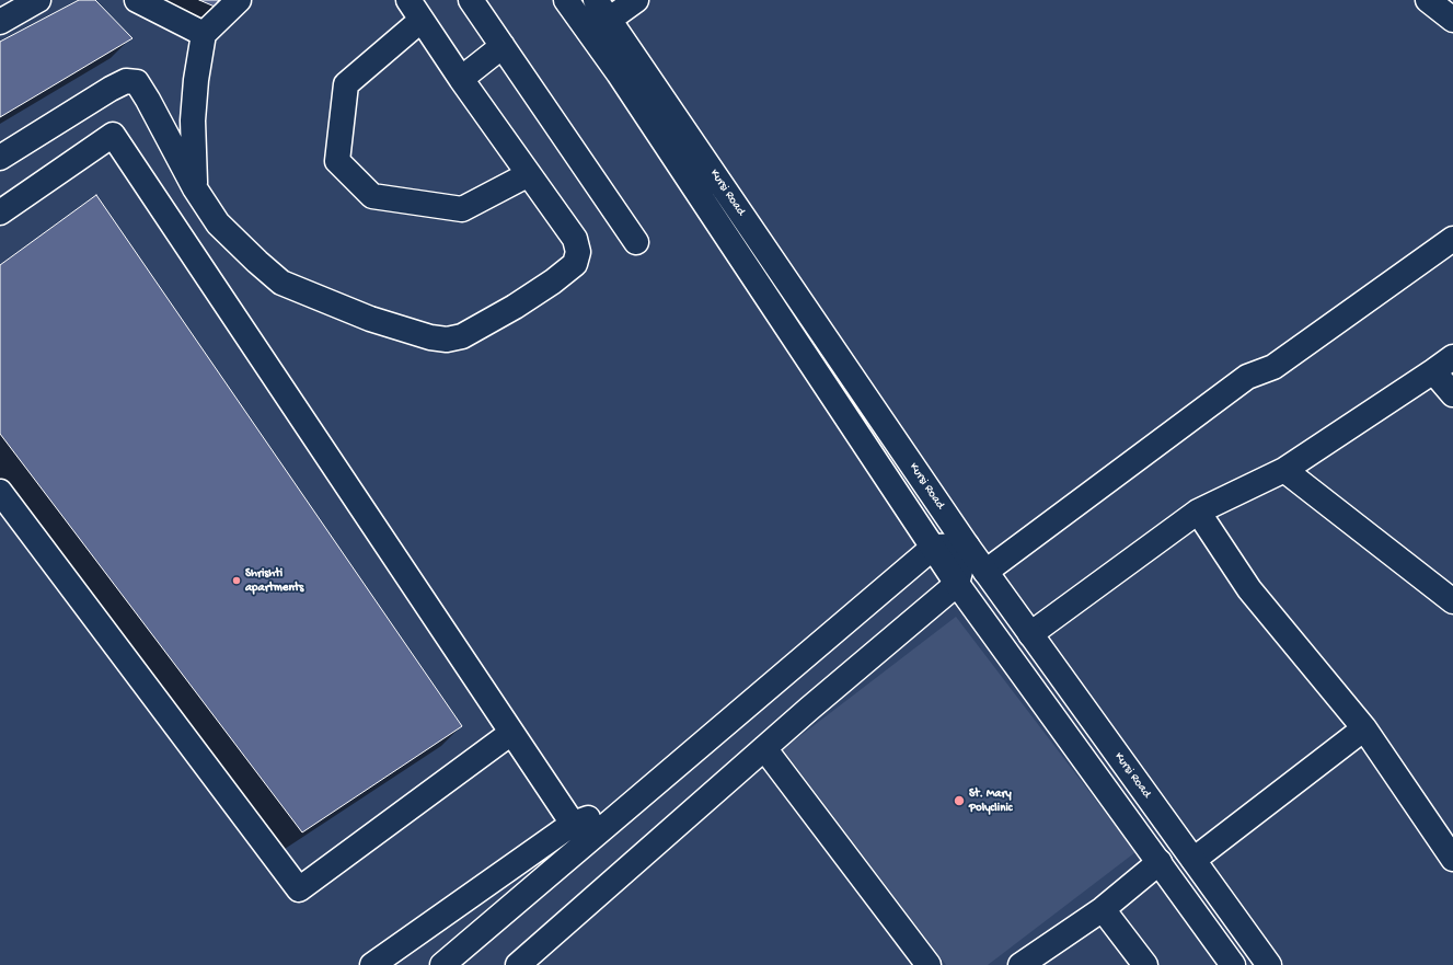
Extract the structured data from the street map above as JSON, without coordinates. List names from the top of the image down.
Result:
{
  "streets": {
    "street": ["Kursi Road"]
  },
  "places": ["Shrishti apartments", "St. Mary Polyclinic"]
}
